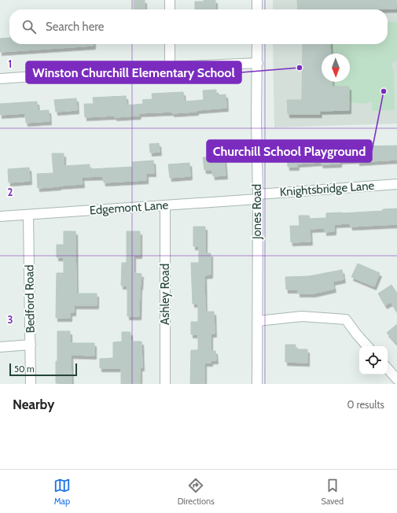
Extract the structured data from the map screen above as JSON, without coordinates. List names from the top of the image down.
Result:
{
  "streets": {
    "street": [
      "Knightsbridge Lane",
      "Edgemont Lane",
      "Jones Road",
      "Ashley Road",
      "Bedford Road"
    ]
  },
  "crossings": [
    ["Knightsbridge Lane", "Edgemont Lane"],
    ["Knightsbridge Lane", "Jones Road"],
    ["Edgemont Lane", "Jones Road"],
    ["Edgemont Lane", "Ashley Road"],
    ["Edgemont Lane", "Bedford Road"]
  ],
  "places": ["Winston Churchill Elementary School", "Churchill School Playground"],
  "scale_bar": "50 m",
  "north": "bottom",
  "page": {
    "search": "Search here",
    "scale": "50 m",
    "heading": ["Nearby", "0 results"],
    "nav": ["Map", "Directions", "Saved"]
  },
  "grid": {
    "rows": ["1", "2", "3"]
  }
}
